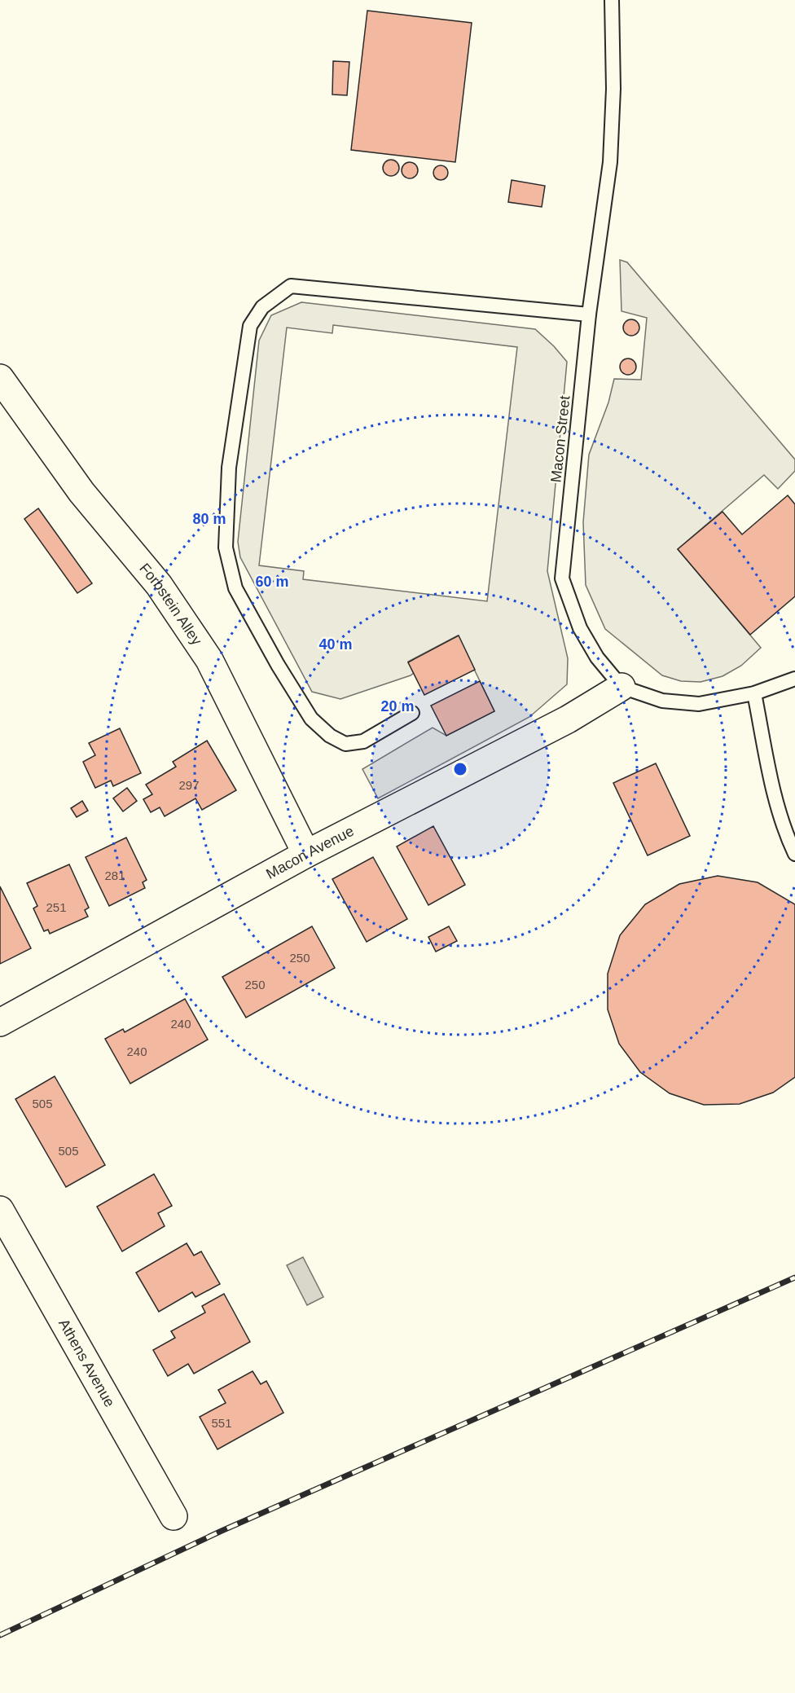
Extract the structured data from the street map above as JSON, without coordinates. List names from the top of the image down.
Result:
{
  "streets": {
    "street": ["Forbstein Alley", "Macon Avenue", "Athens Avenue"],
    "lane": ["Macon Street"]
  },
  "crossings": [
    ["Macon Street", "Macon Avenue"],
    ["Forbstein Alley", "Macon Avenue"]
  ],
  "house_numbers": [
    "297",
    "281",
    "251",
    "250",
    "250",
    "240",
    "240",
    "505",
    "505",
    "551"
  ],
  "rings": [
    "80 m",
    "60 m",
    "40 m",
    "20 m"
  ]
}
